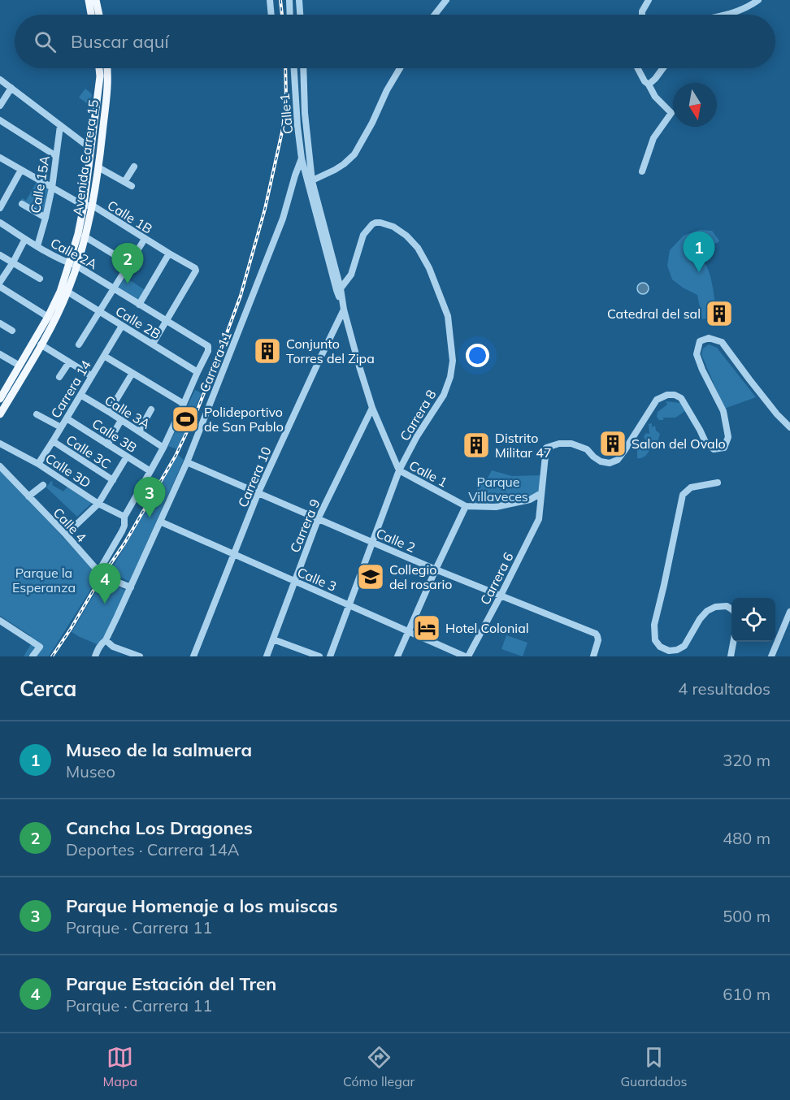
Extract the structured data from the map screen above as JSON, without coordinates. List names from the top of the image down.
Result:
{
  "streets": {
    "main road": ["Avenida Carrera 15"],
    "street": [
      "Calle 1",
      "Calle 15A",
      "Calle 1B",
      "Calle 2A",
      "Calle 2B",
      "Carrera 11",
      "Carrera 14",
      "Calle 3A",
      "Carrera 8",
      "Calle 3B",
      "Calle 3C",
      "Calle 3D",
      "Carrera 10",
      "Calle 4",
      "Carrera 9",
      "Calle 2",
      "Carrera 6",
      "Calle 3"
    ]
  },
  "crossings": [
    ["Calle 1", "Carrera 11"],
    ["Calle 1", "Carrera 8"],
    ["Calle 1", "Carrera 10"],
    ["Calle 1", "Carrera 9"],
    ["Calle 1", "Carrera 6"],
    ["Avenida Carrera 15", "Calle 1B"],
    ["Avenida Carrera 15", "Calle 2A"],
    ["Avenida Carrera 15", "Calle 2B"],
    ["Calle 15A", "Calle 1B"],
    ["Calle 15A", "Calle 2A"],
    ["Calle 1B", "Calle 2A"],
    ["Calle 2A", "Calle 2B"],
    ["Calle 2B", "Carrera 14"],
    ["Carrera 11", "Calle 4"],
    ["Carrera 11", "Calle 2"],
    ["Carrera 11", "Calle 3"],
    ["Carrera 14", "Calle 3A"],
    ["Carrera 14", "Calle 3B"],
    ["Carrera 14", "Calle 3C"],
    ["Carrera 14", "Calle 3D"],
    ["Carrera 8", "Calle 2"],
    ["Carrera 8", "Calle 3"],
    ["Carrera 10", "Calle 2"],
    ["Carrera 10", "Calle 3"],
    ["Carrera 9", "Calle 2"],
    ["Carrera 9", "Calle 3"],
    ["Calle 2", "Carrera 6"],
    ["Carrera 6", "Calle 3"]
  ],
  "parks": ["Parque Villaveces", "Parque la Esperanza"],
  "places": {
    "building": [
      "Catedral del sal",
      "Conjunto Torres del Zipa",
      "Salon del Ovalo",
      "Distrito Militar 47"
    ],
    "sports": ["Polideportivo de San Pablo"],
    "school or university": ["Collegio del rosario"],
    "hotel": ["Hotel Colonial"]
  },
  "north": "bottom",
  "page": {
    "search": "Buscar aquí",
    "pins": [
      "1",
      "2",
      "3",
      "4"
    ],
    "heading": ["Cerca", "4 resultados"],
    "list": [
      {
        "mark": "1",
        "name": "Museo de la salmuera",
        "note": "Museo",
        "value": "320 m"
      },
      {
        "mark": "2",
        "name": "Cancha Los Dragones",
        "note": "Deportes · Carrera 14A",
        "value": "480 m"
      },
      {
        "mark": "3",
        "name": "Parque Homenaje a los muiscas",
        "note": "Parque · Carrera 11",
        "value": "500 m"
      },
      {
        "mark": "4",
        "name": "Parque Estación del Tren",
        "note": "Parque · Carrera 11",
        "value": "610 m"
      }
    ],
    "nav": ["Mapa", "Cómo llegar", "Guardados"]
  }
}
